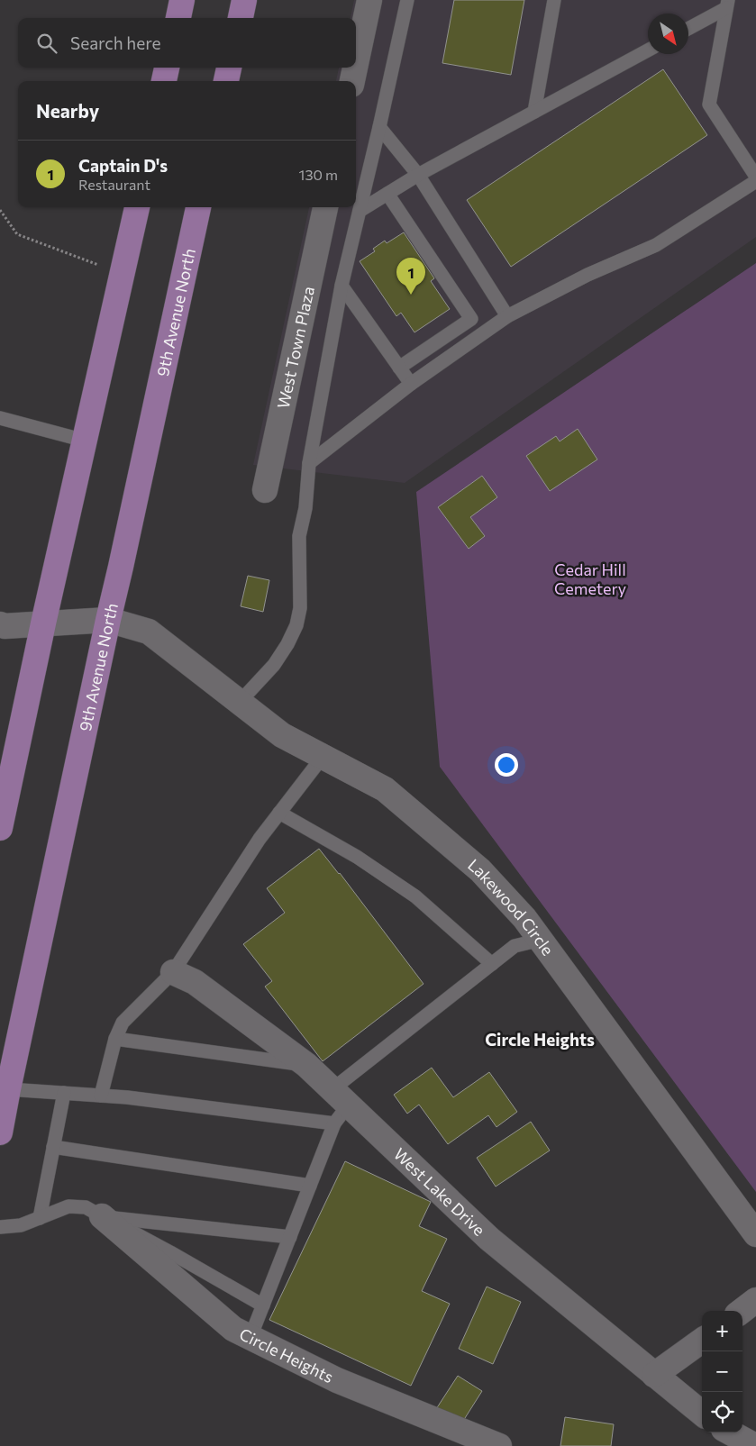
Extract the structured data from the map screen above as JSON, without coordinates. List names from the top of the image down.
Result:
{
  "streets": {
    "main road": ["9th Avenue North"],
    "street": [
      "West Town Plaza",
      "Lakewood Circle",
      "West Lake Drive",
      "Circle Heights"
    ]
  },
  "crossings": [
    ["9th Avenue North", "Lakewood Circle"]
  ],
  "districts": ["Circle Heights"],
  "parks": ["Cedar Hill Cemetery"],
  "north": "bottom right",
  "page": {
    "search": "Search here",
    "heading": "Nearby",
    "list": [
      {
        "mark": "1",
        "name": "Captain D's",
        "note": "Restaurant",
        "value": "130 m"
      }
    ],
    "pins": "1",
    "map_buttons": ["+", "−"]
  }
}
